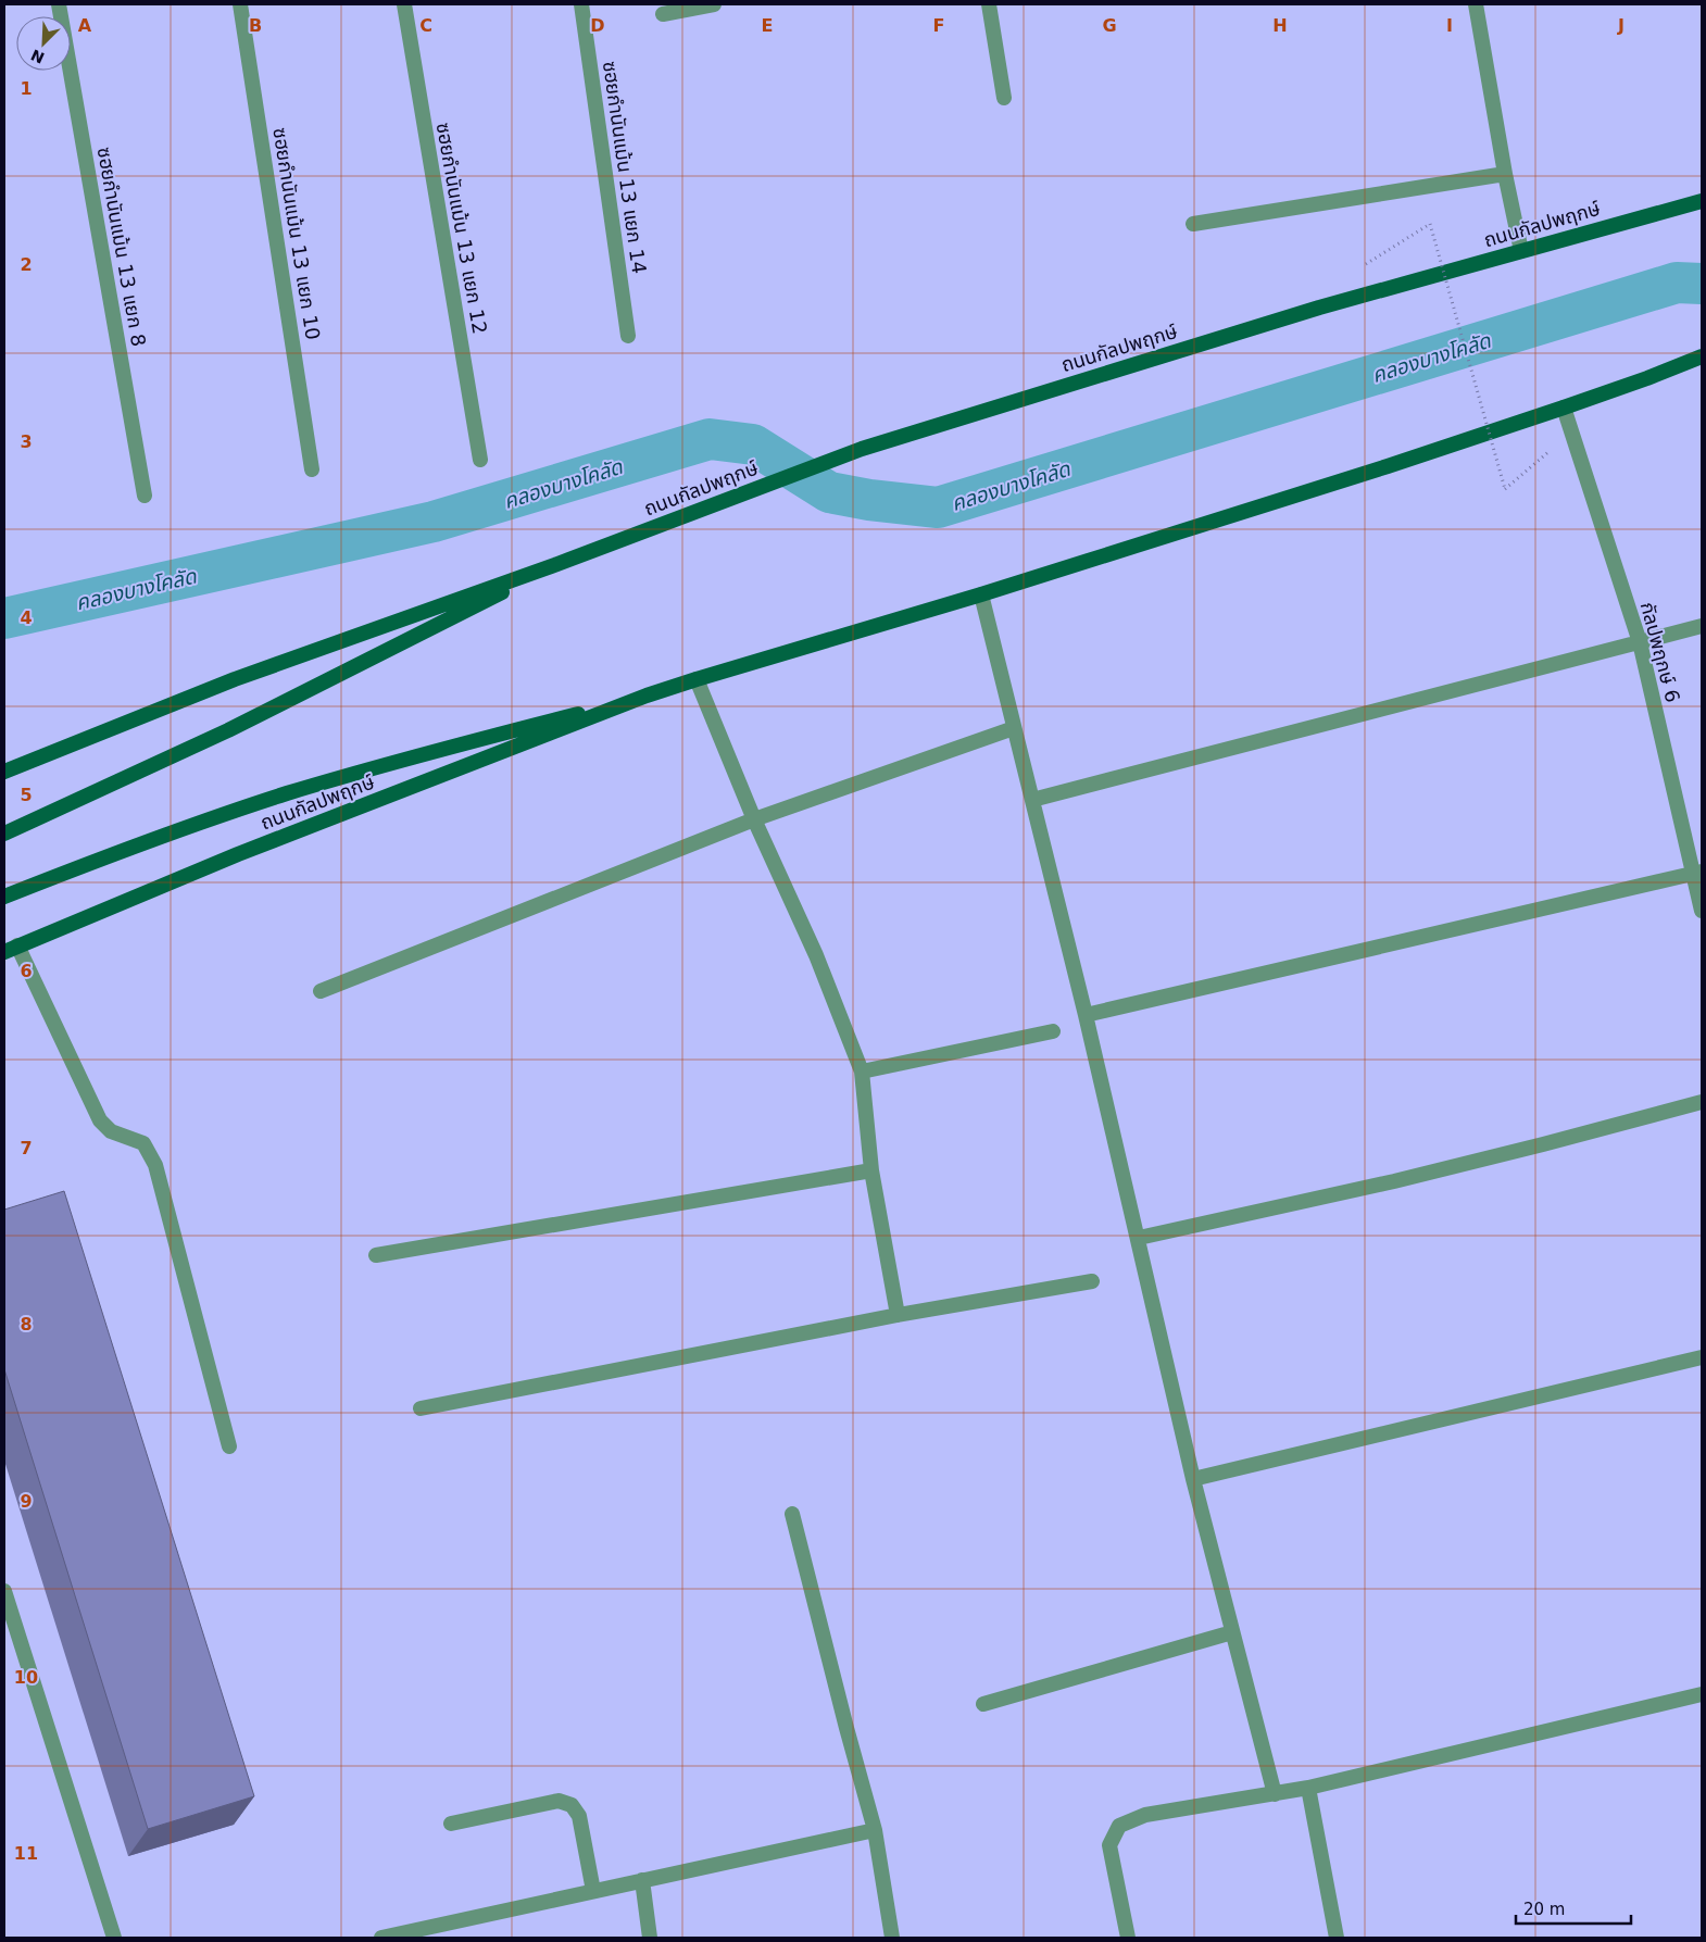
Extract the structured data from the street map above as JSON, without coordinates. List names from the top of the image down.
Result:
{
  "streets": {
    "main road": ["ถนนกัลปพฤกษ์"],
    "street": [
      "ซฮยกำนันแม้น 13 แยก 14",
      "ซฮยกำนันแม้น 13 แยก 12",
      "ซฮยกำนันแม้น 13 แยก 10",
      "ซฮยกำนันแม้น 13 แยก 8",
      "กัลปพฤกษ์ 6"
    ]
  },
  "crossings": [
    ["ถนนกัลปพฤกษ์", "กัลปพฤกษ์ 6"]
  ],
  "water": ["คลองบางโคลัด"],
  "scale_bar": "20 m",
  "north": "bottom left",
  "grid": {
    "columns": [
      "A",
      "B",
      "C",
      "D",
      "E",
      "F",
      "G",
      "H",
      "I",
      "J"
    ],
    "rows": [
      "1",
      "2",
      "3",
      "4",
      "5",
      "6",
      "7",
      "8",
      "9",
      "10",
      "11"
    ]
  }
}
